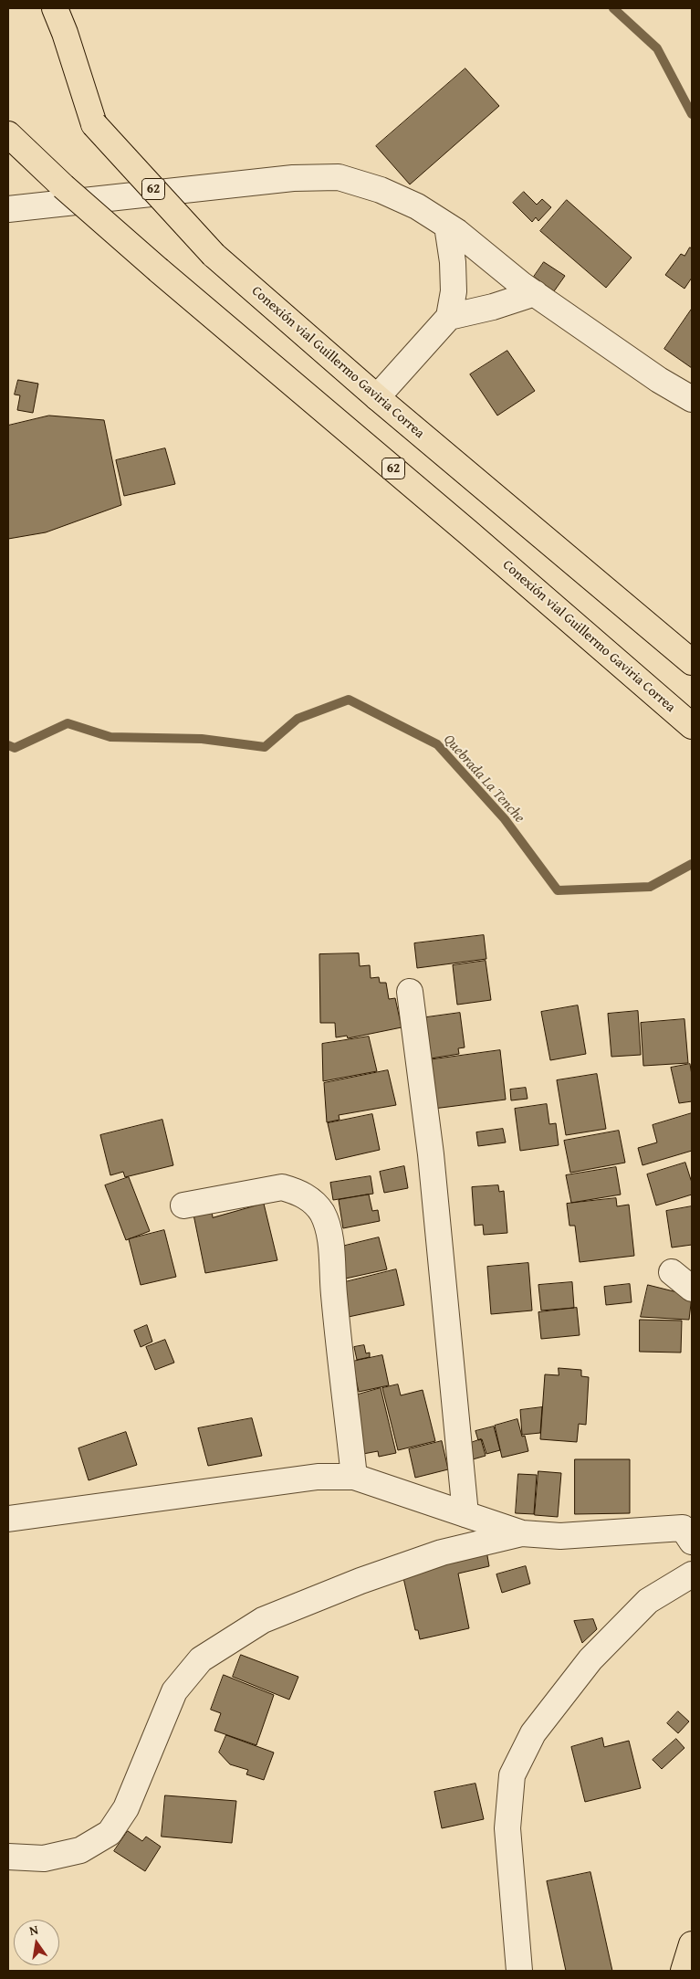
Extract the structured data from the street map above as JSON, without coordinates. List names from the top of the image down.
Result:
{
  "streets": {
    "highway": ["62", "Conexión vial Guillermo Gaviria Correa"]
  },
  "water": ["Quebrada La Tenche"],
  "north": "top"
}
